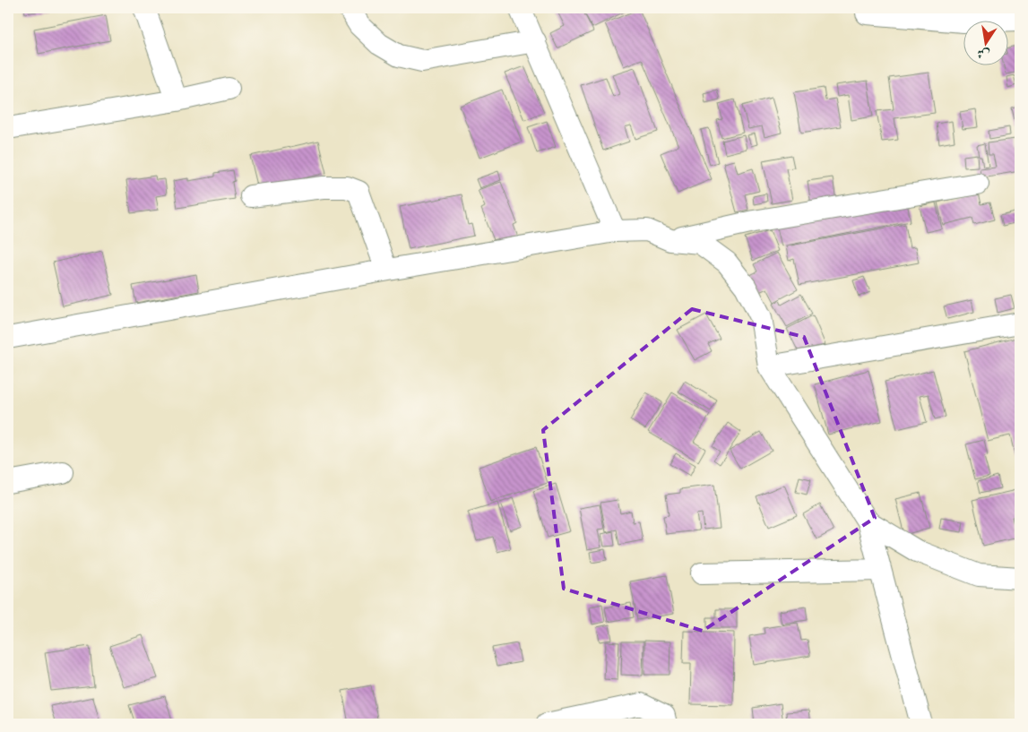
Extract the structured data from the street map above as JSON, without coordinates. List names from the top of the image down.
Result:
{
  "north": "bottom"
}
